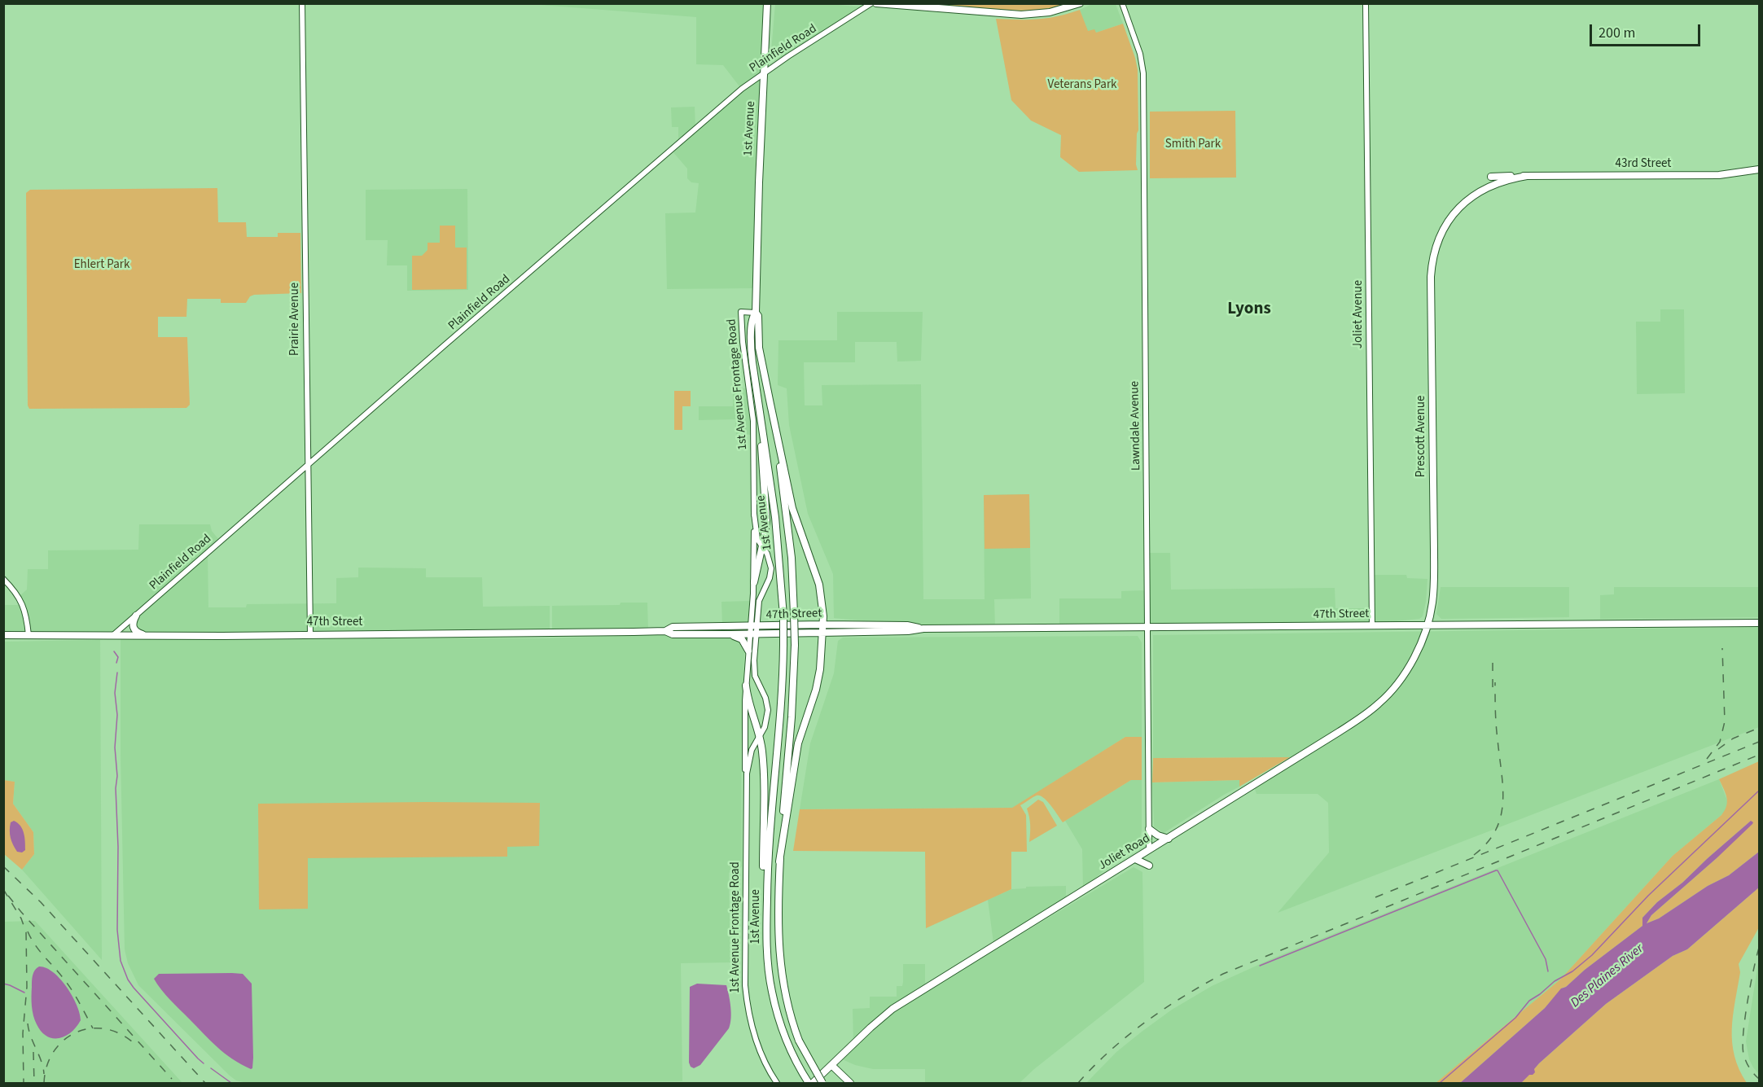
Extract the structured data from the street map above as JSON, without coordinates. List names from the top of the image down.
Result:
{
  "streets": {
    "main road": [
      "1st Avenue",
      "43rd Street",
      "Prescott Avenue",
      "47th Street",
      "Joliet Road"
    ],
    "street": [
      "Plainfield Road",
      "Joliet Avenue",
      "Prairie Avenue",
      "1st Avenue Frontage Road",
      "Lawndale Avenue"
    ]
  },
  "crossings": [
    ["Plainfield Road", "1st Avenue"],
    ["Plainfield Road", "Prairie Avenue"],
    ["Plainfield Road", "47th Street"],
    ["1st Avenue", "1st Avenue Frontage Road"],
    ["43rd Street", "Prescott Avenue"],
    ["Joliet Avenue", "47th Street"],
    ["Prairie Avenue", "47th Street"],
    ["1st Avenue Frontage Road", "47th Street"],
    ["Lawndale Avenue", "47th Street"],
    ["Lawndale Avenue", "Joliet Road"],
    ["Prescott Avenue", "47th Street"],
    ["Prescott Avenue", "Joliet Road"],
    ["47th Street", "Joliet Road"]
  ],
  "districts": ["Lyons"],
  "water": ["Des Plaines River"],
  "parks": ["Veterans Park", "Smith Park", "Ehlert Park"],
  "scale_bar": "200 m"
}
